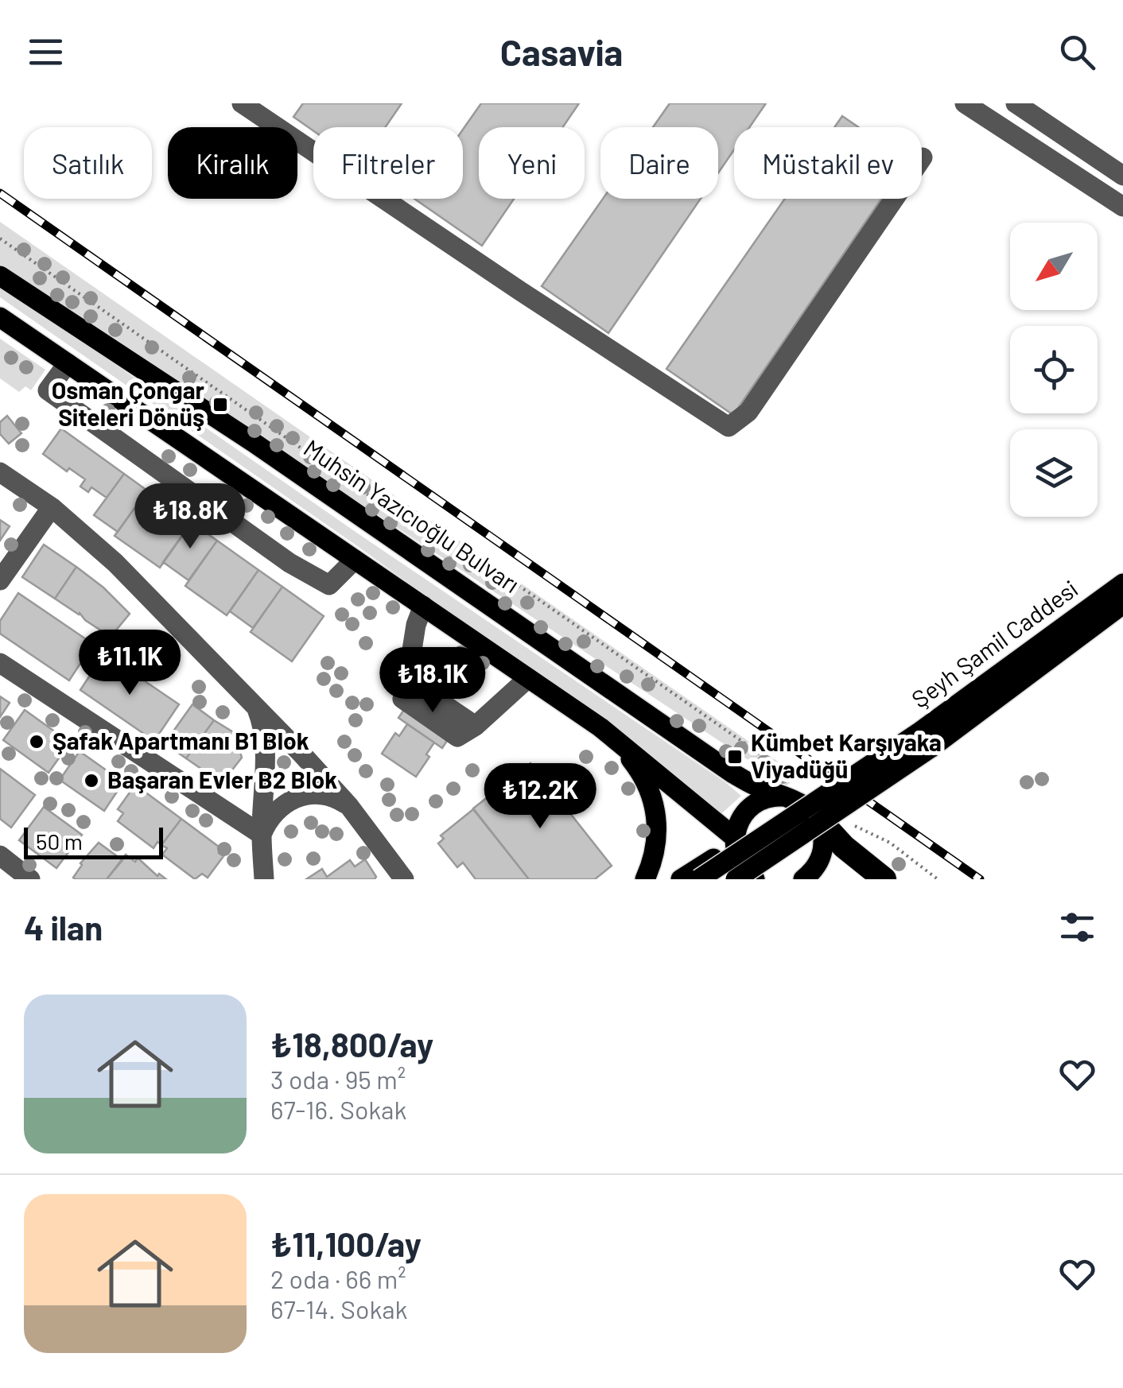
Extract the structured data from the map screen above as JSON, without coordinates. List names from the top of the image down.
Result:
{
  "streets": {
    "highway": ["Muhsin Yazıcıoğlu Bulvarı"],
    "main road": ["Şeyh Şamil Caddesi"]
  },
  "places": {
    "transit": ["Osman Çongar Siteleri Dönüş", "Kümbet Karşıyaka Viyadüğü"],
    "other": ["Şafak Apartmanı B1 Blok", "Başaran Evler B2 Blok"]
  },
  "scale_bar": "50 m",
  "north": "bottom left",
  "page": {
    "header": "Casavia",
    "chip": [
      "Satılık",
      "Kiralık",
      "Filtreler",
      "Yeni",
      "Daire",
      "Müstakil ev"
    ],
    "price": [
      "₺18.8K",
      "₺11.1K",
      "₺18.1K",
      "₺12.2K"
    ],
    "scale": "50 m",
    "heading": "4 ilan",
    "list": [
      {
        "name": "₺18,800/ay",
        "note": "3 oda · 95 m² · 67-16. Sokak"
      },
      {
        "name": "₺11,100/ay",
        "note": "2 oda · 66 m² · 67-14. Sokak"
      }
    ]
  }
}
